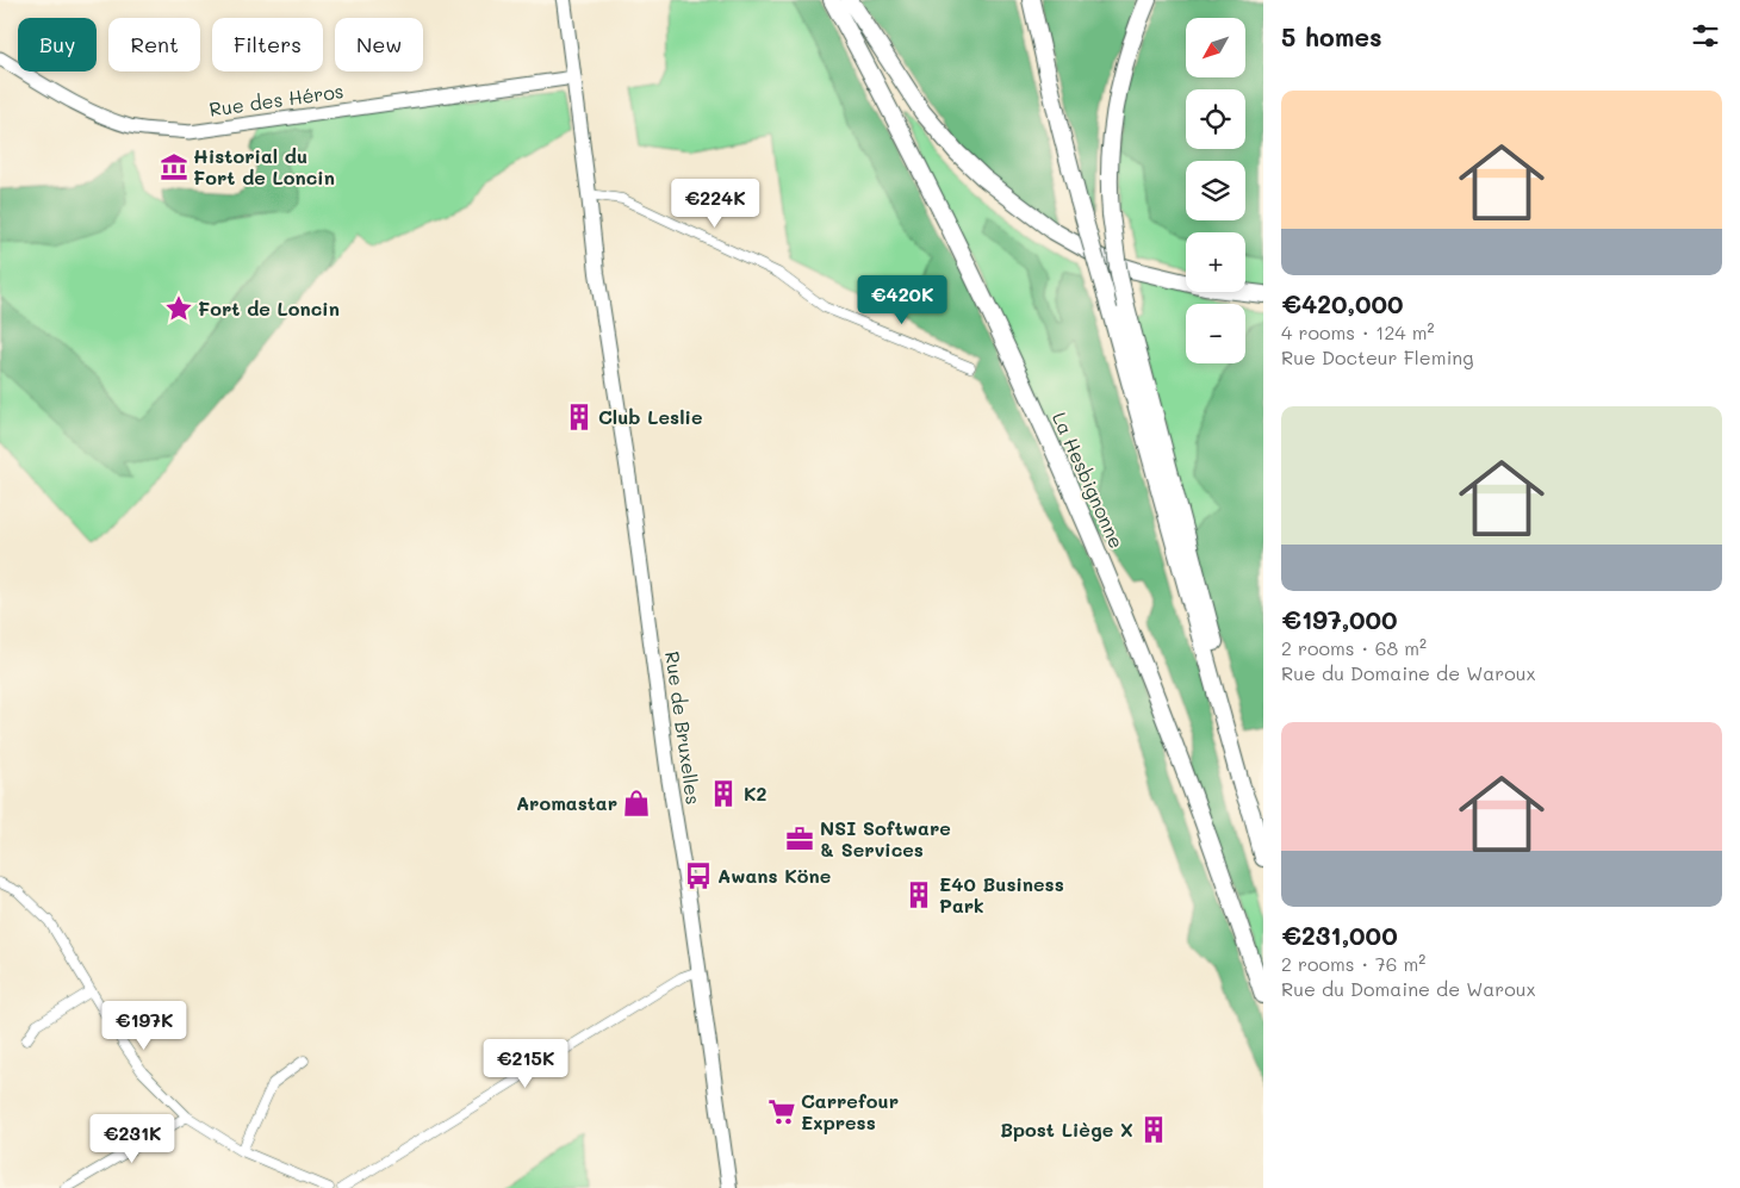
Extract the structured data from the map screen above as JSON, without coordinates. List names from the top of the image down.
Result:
{
  "streets": {
    "highway": ["La Hesbignonne"],
    "main road": ["Rue de Bruxelles"],
    "street": ["Rue des Héros"]
  },
  "crossings": [
    ["Rue des Héros", "Rue de Bruxelles"]
  ],
  "places": {
    "museum": ["Historial du Fort de Loncin"],
    "place": ["Fort de Loncin"],
    "building": [
      "Club Leslie",
      "K2",
      "E40 Business Park",
      "Bpost Liège X"
    ],
    "shop": ["Aromastar"],
    "office": ["NSI Software & Services"],
    "bus stop": ["Awans Köne"],
    "supermarket": ["Carrefour Express"]
  },
  "north": "bottom left",
  "page": {
    "heading": "5 homes",
    "map_buttons": ["+", "−"],
    "chip": [
      "Buy",
      "Rent",
      "Filters",
      "New"
    ],
    "list": [
      {
        "name": "€420,000",
        "note": "4 rooms · 124 m² · Rue Docteur Fleming"
      },
      {
        "name": "€197,000",
        "note": "2 rooms · 68 m² · Rue du Domaine de Waroux"
      },
      {
        "name": "€231,000",
        "note": "2 rooms · 76 m² · Rue du Domaine de Waroux"
      }
    ],
    "price": [
      "€224K",
      "€420K",
      "€197K",
      "€215K",
      "€231K"
    ]
  }
}
